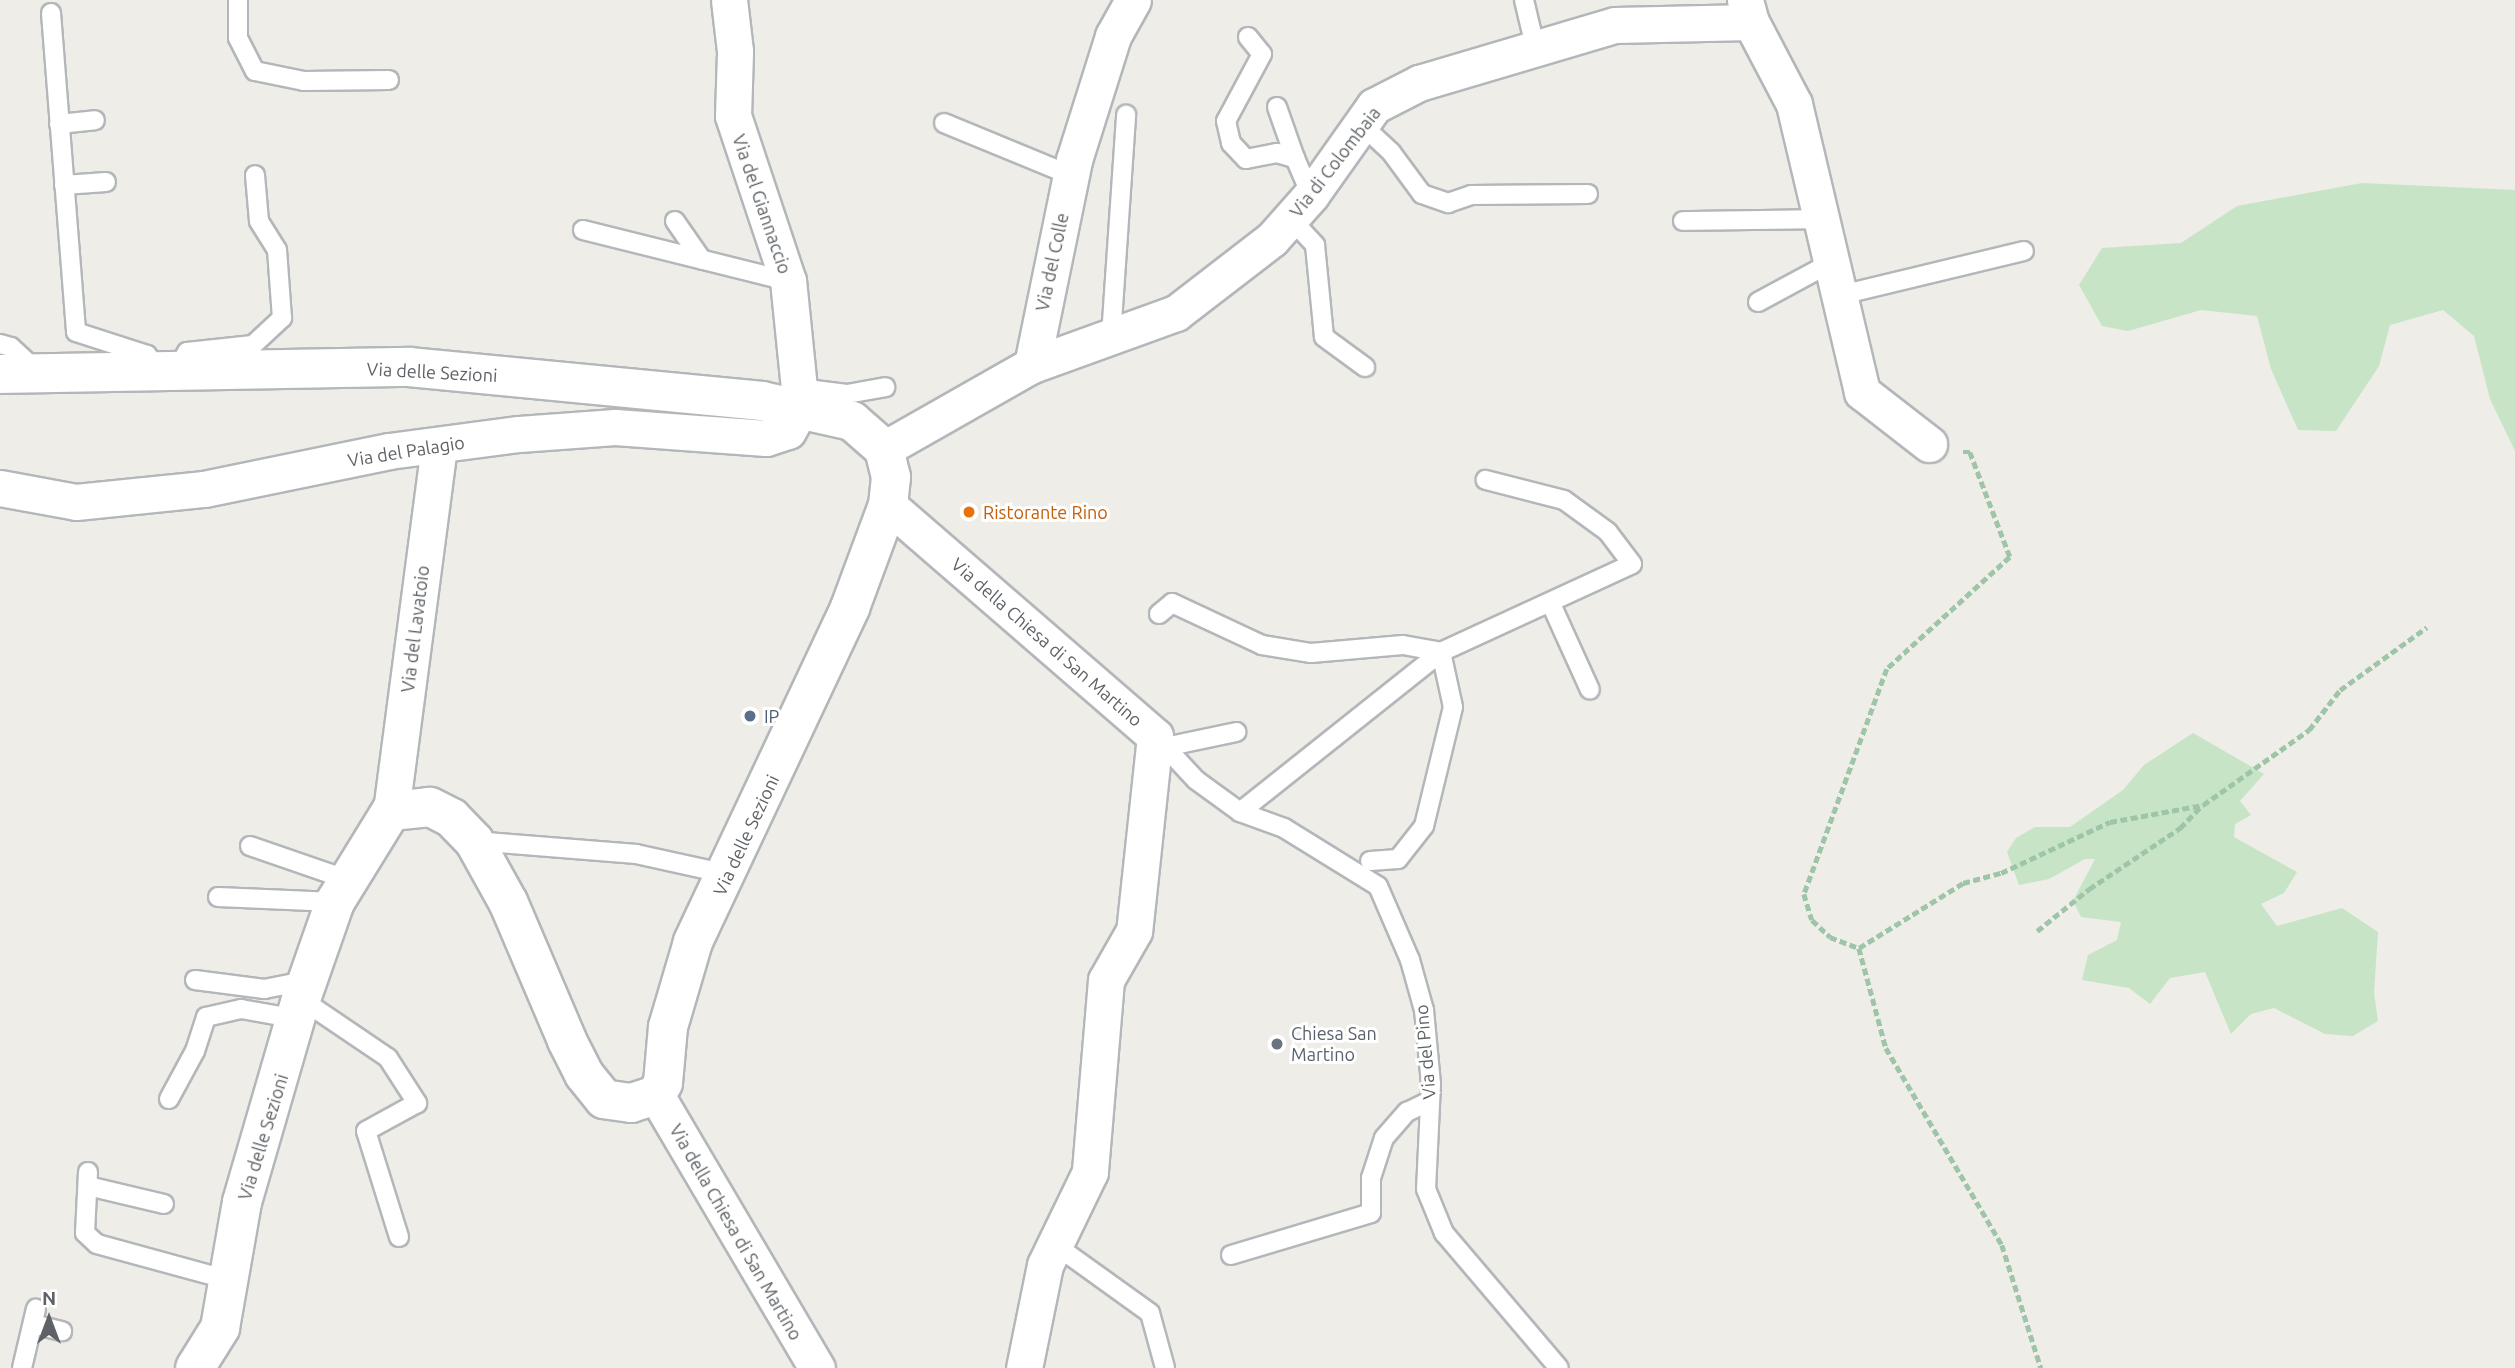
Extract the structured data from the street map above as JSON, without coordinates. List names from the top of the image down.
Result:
{
  "streets": {
    "street": [
      "Via di Colombaia",
      "Via del Giannaccio",
      "Via del Colle",
      "Via delle Sezioni",
      "Via del Palagio",
      "Via del Lavatoio",
      "Via della Chiesa di San Martino"
    ],
    "lane": ["Via del Pino"]
  },
  "crossings": [
    ["Via di Colombaia", "Via del Colle"],
    ["Via del Giannaccio", "Via delle Sezioni"],
    ["Via del Giannaccio", "Via del Palagio"],
    ["Via delle Sezioni", "Via del Palagio"],
    ["Via delle Sezioni", "Via del Lavatoio"],
    ["Via delle Sezioni", "Via della Chiesa di San Martino"],
    ["Via del Palagio", "Via del Lavatoio"],
    ["Via della Chiesa di San Martino", "Via del Pino"]
  ],
  "places": ["Ristorante Rino", "IP", "Chiesa San Martino"],
  "north": "top"
}
